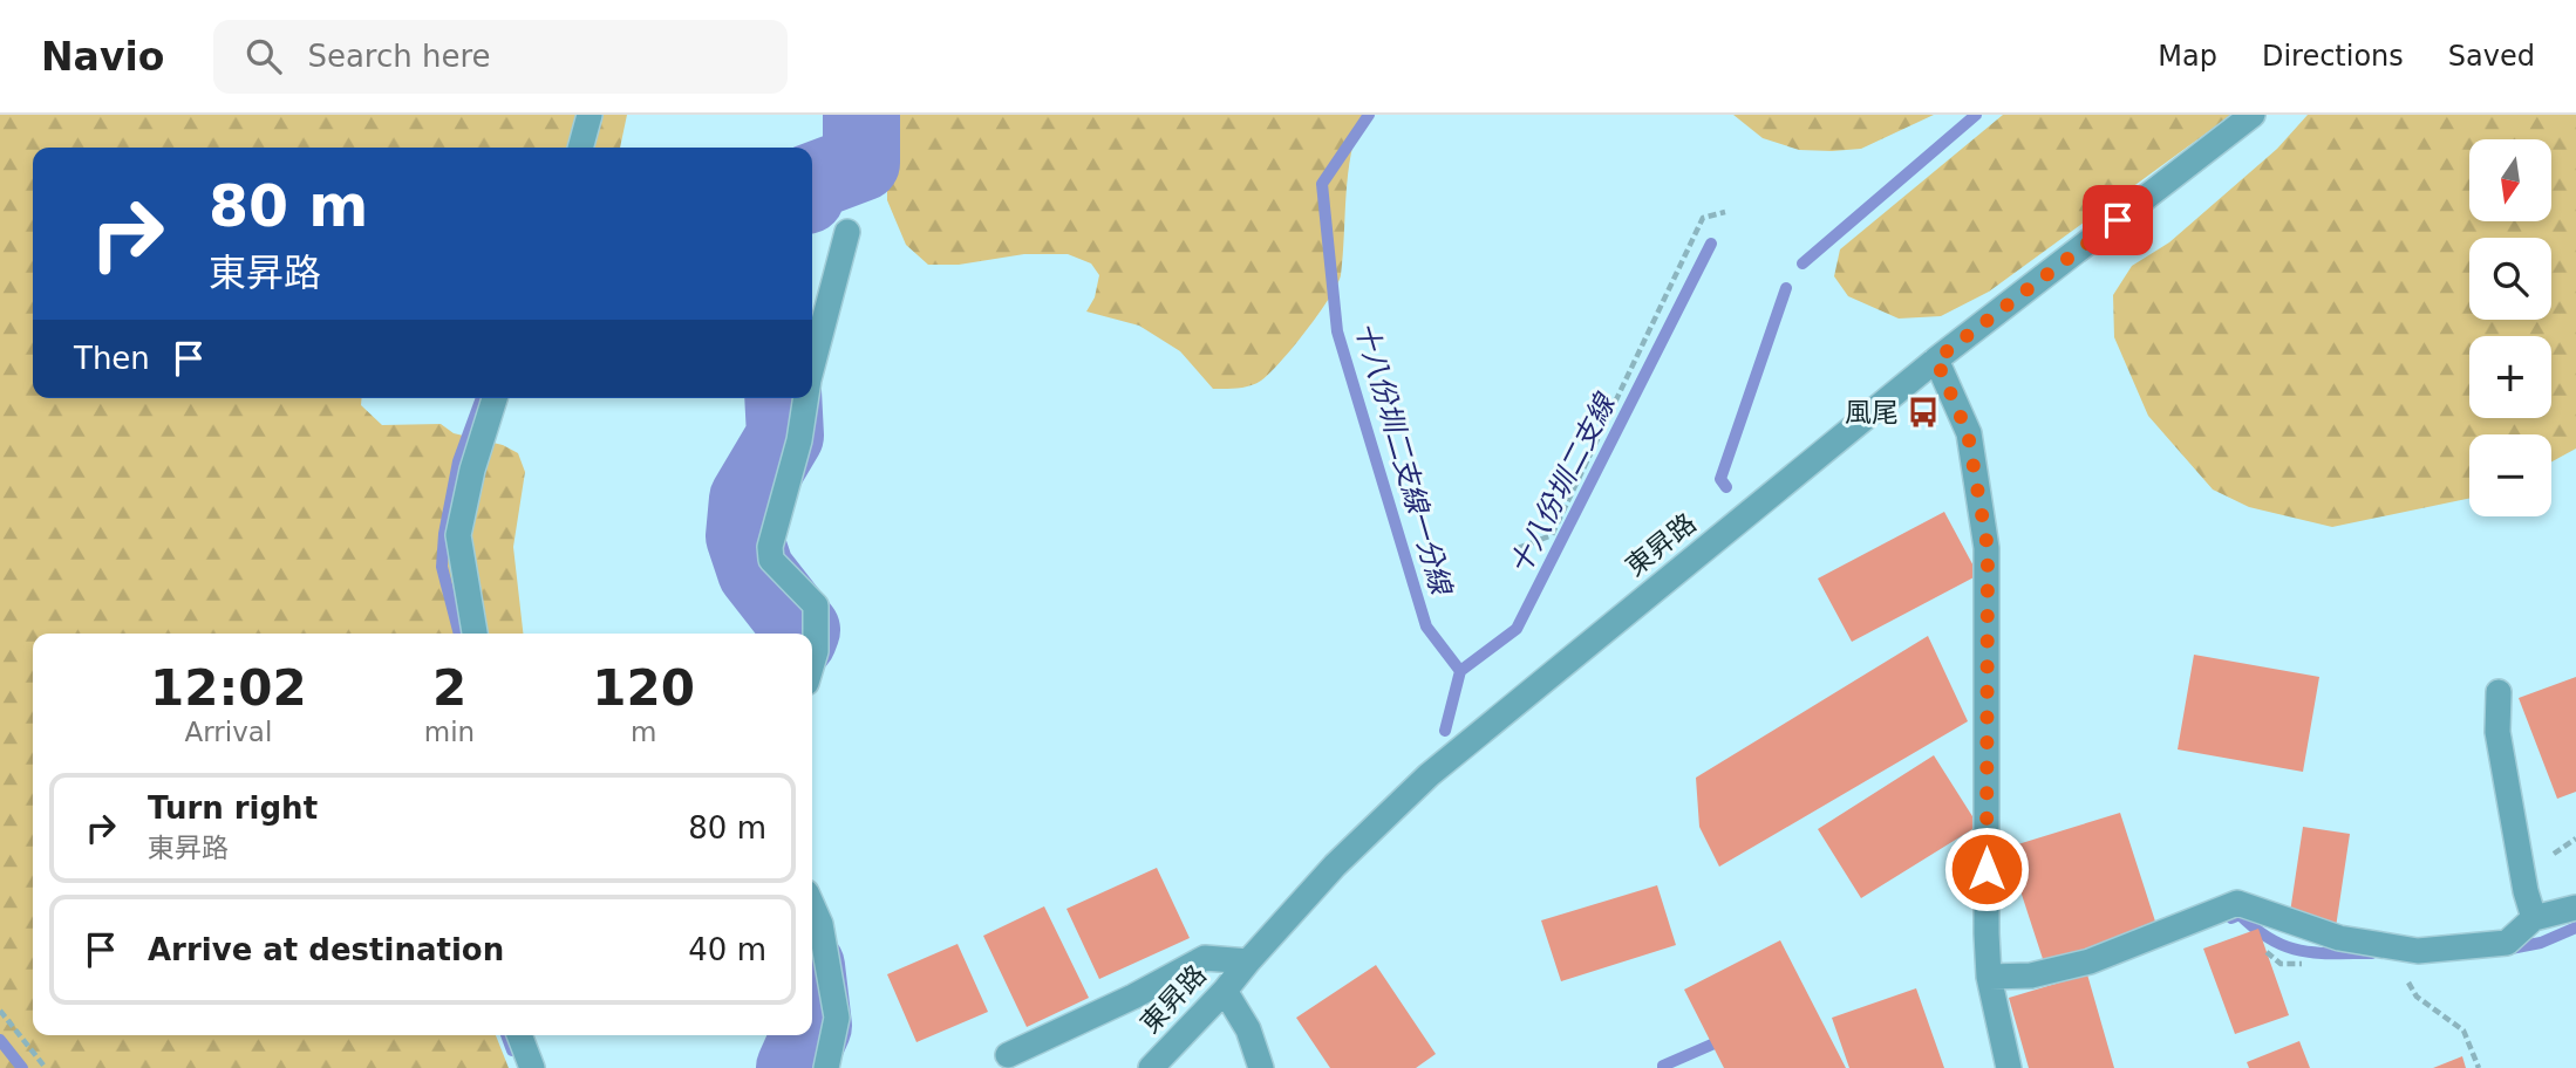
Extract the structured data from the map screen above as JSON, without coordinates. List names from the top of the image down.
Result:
{
  "streets": {
    "street": ["東昇路"]
  },
  "water": ["十八份圳二支線一分線", "十八份圳二支線"],
  "places": {
    "bus stop": ["風尾"]
  },
  "north": "bottom",
  "page": {
    "header": "Navio",
    "search": "Search here",
    "nav": ["Map", "Directions", "Saved"],
    "map_buttons": ["+", "−"],
    "turn": ["80 m", "東昇路"],
    "then": "Then",
    "eta": [
      "12:02",
      "Arrival",
      "2",
      "min",
      "120",
      "m"
    ],
    "list": [
      {
        "name": "Turn right",
        "note": "東昇路",
        "value": "80 m"
      },
      {
        "name": "Arrive at destination",
        "value": "40 m"
      }
    ]
  }
}
